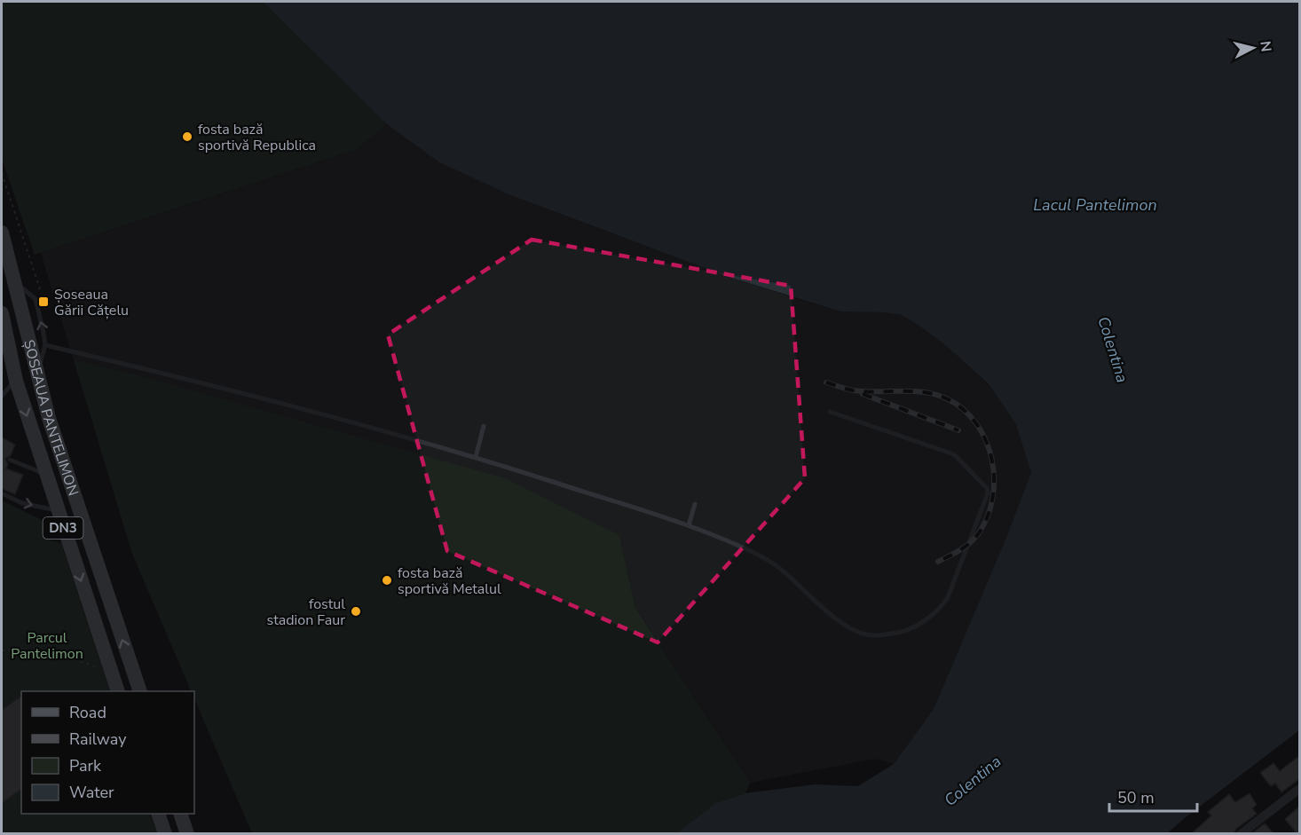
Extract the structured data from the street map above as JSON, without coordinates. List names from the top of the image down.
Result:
{
  "streets": {
    "main road": ["ȘOSEAUA PANTELIMON", "DN3"]
  },
  "water": ["Lacul Pantelimon", "Colentina"],
  "parks": ["Parcul Pantelimon"],
  "places": {
    "other": ["fosta bază sportivă Republica", "fosta bază sportivă Metalul", "fostul stadion Faur"],
    "transit": ["Șoseaua Gării Cățelu"]
  },
  "legend": [
    "Road",
    "Railway",
    "Park",
    "Water"
  ],
  "scale_bar": "50 m",
  "north": "right"
}
